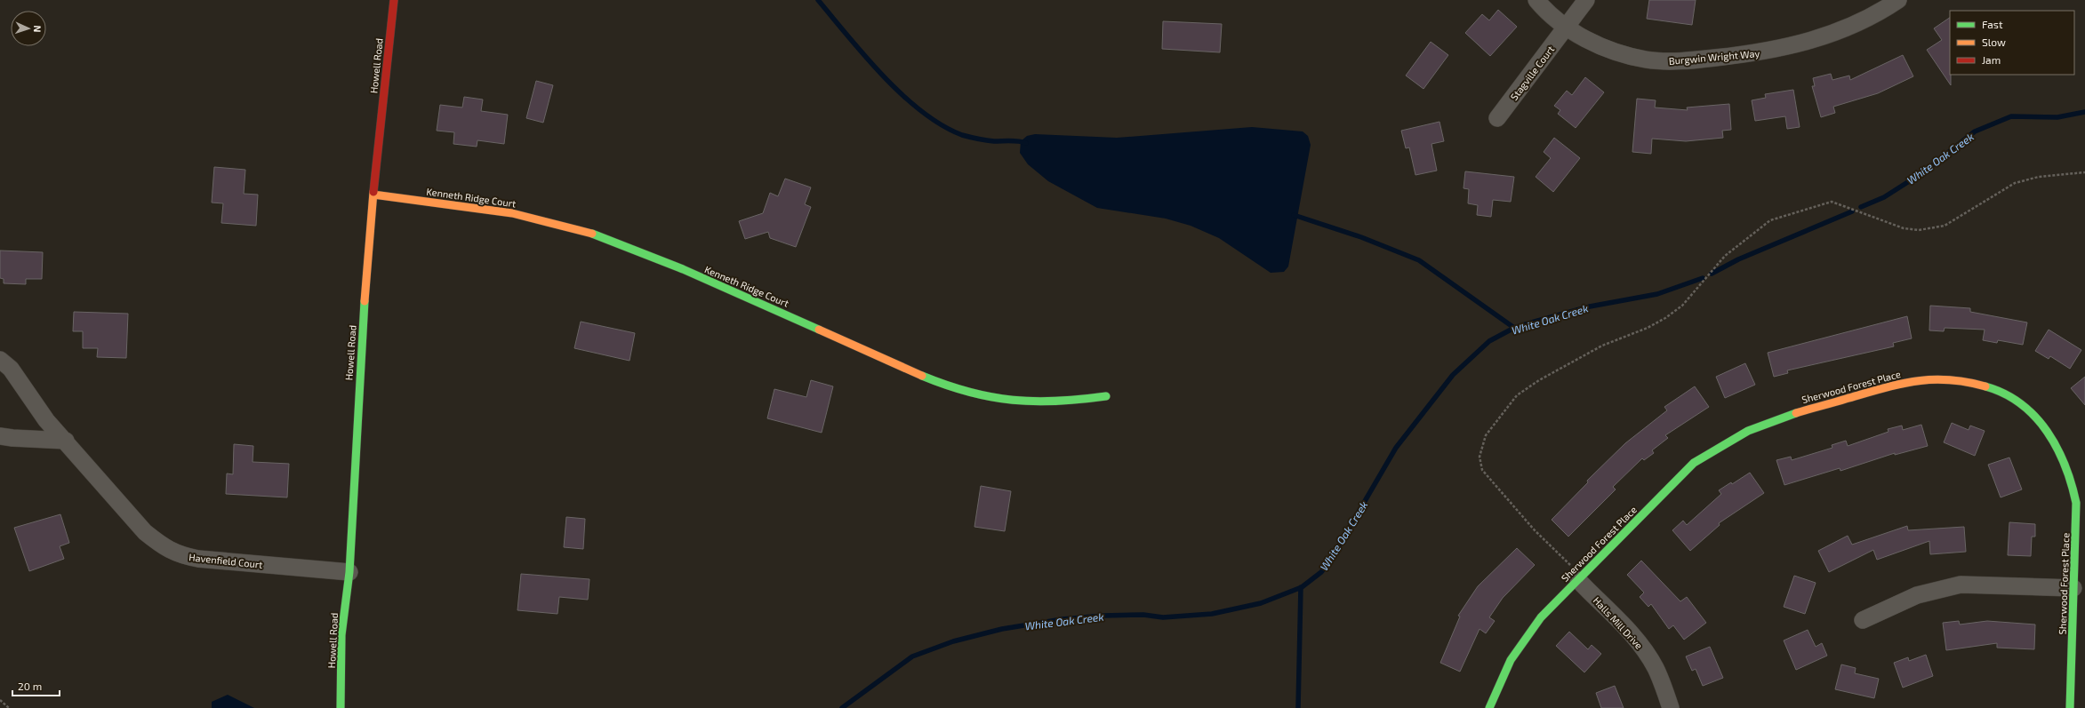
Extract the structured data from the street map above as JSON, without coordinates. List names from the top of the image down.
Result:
{
  "streets": {
    "street": [
      "Burgwin Wright Way",
      "Howell Road",
      "Stagville Court",
      "Kenneth Ridge Court",
      "Sherwood Forest Place",
      "Havenfield Court",
      "Halls Mill Drive"
    ]
  },
  "crossings": [
    ["Burgwin Wright Way", "Stagville Court"],
    ["Howell Road", "Kenneth Ridge Court"],
    ["Howell Road", "Havenfield Court"],
    ["Sherwood Forest Place", "Halls Mill Drive"]
  ],
  "water": ["White Oak Creek"],
  "legend": ["Fast", "Slow", "Jam"],
  "scale_bar": "20 m",
  "north": "right"
}
